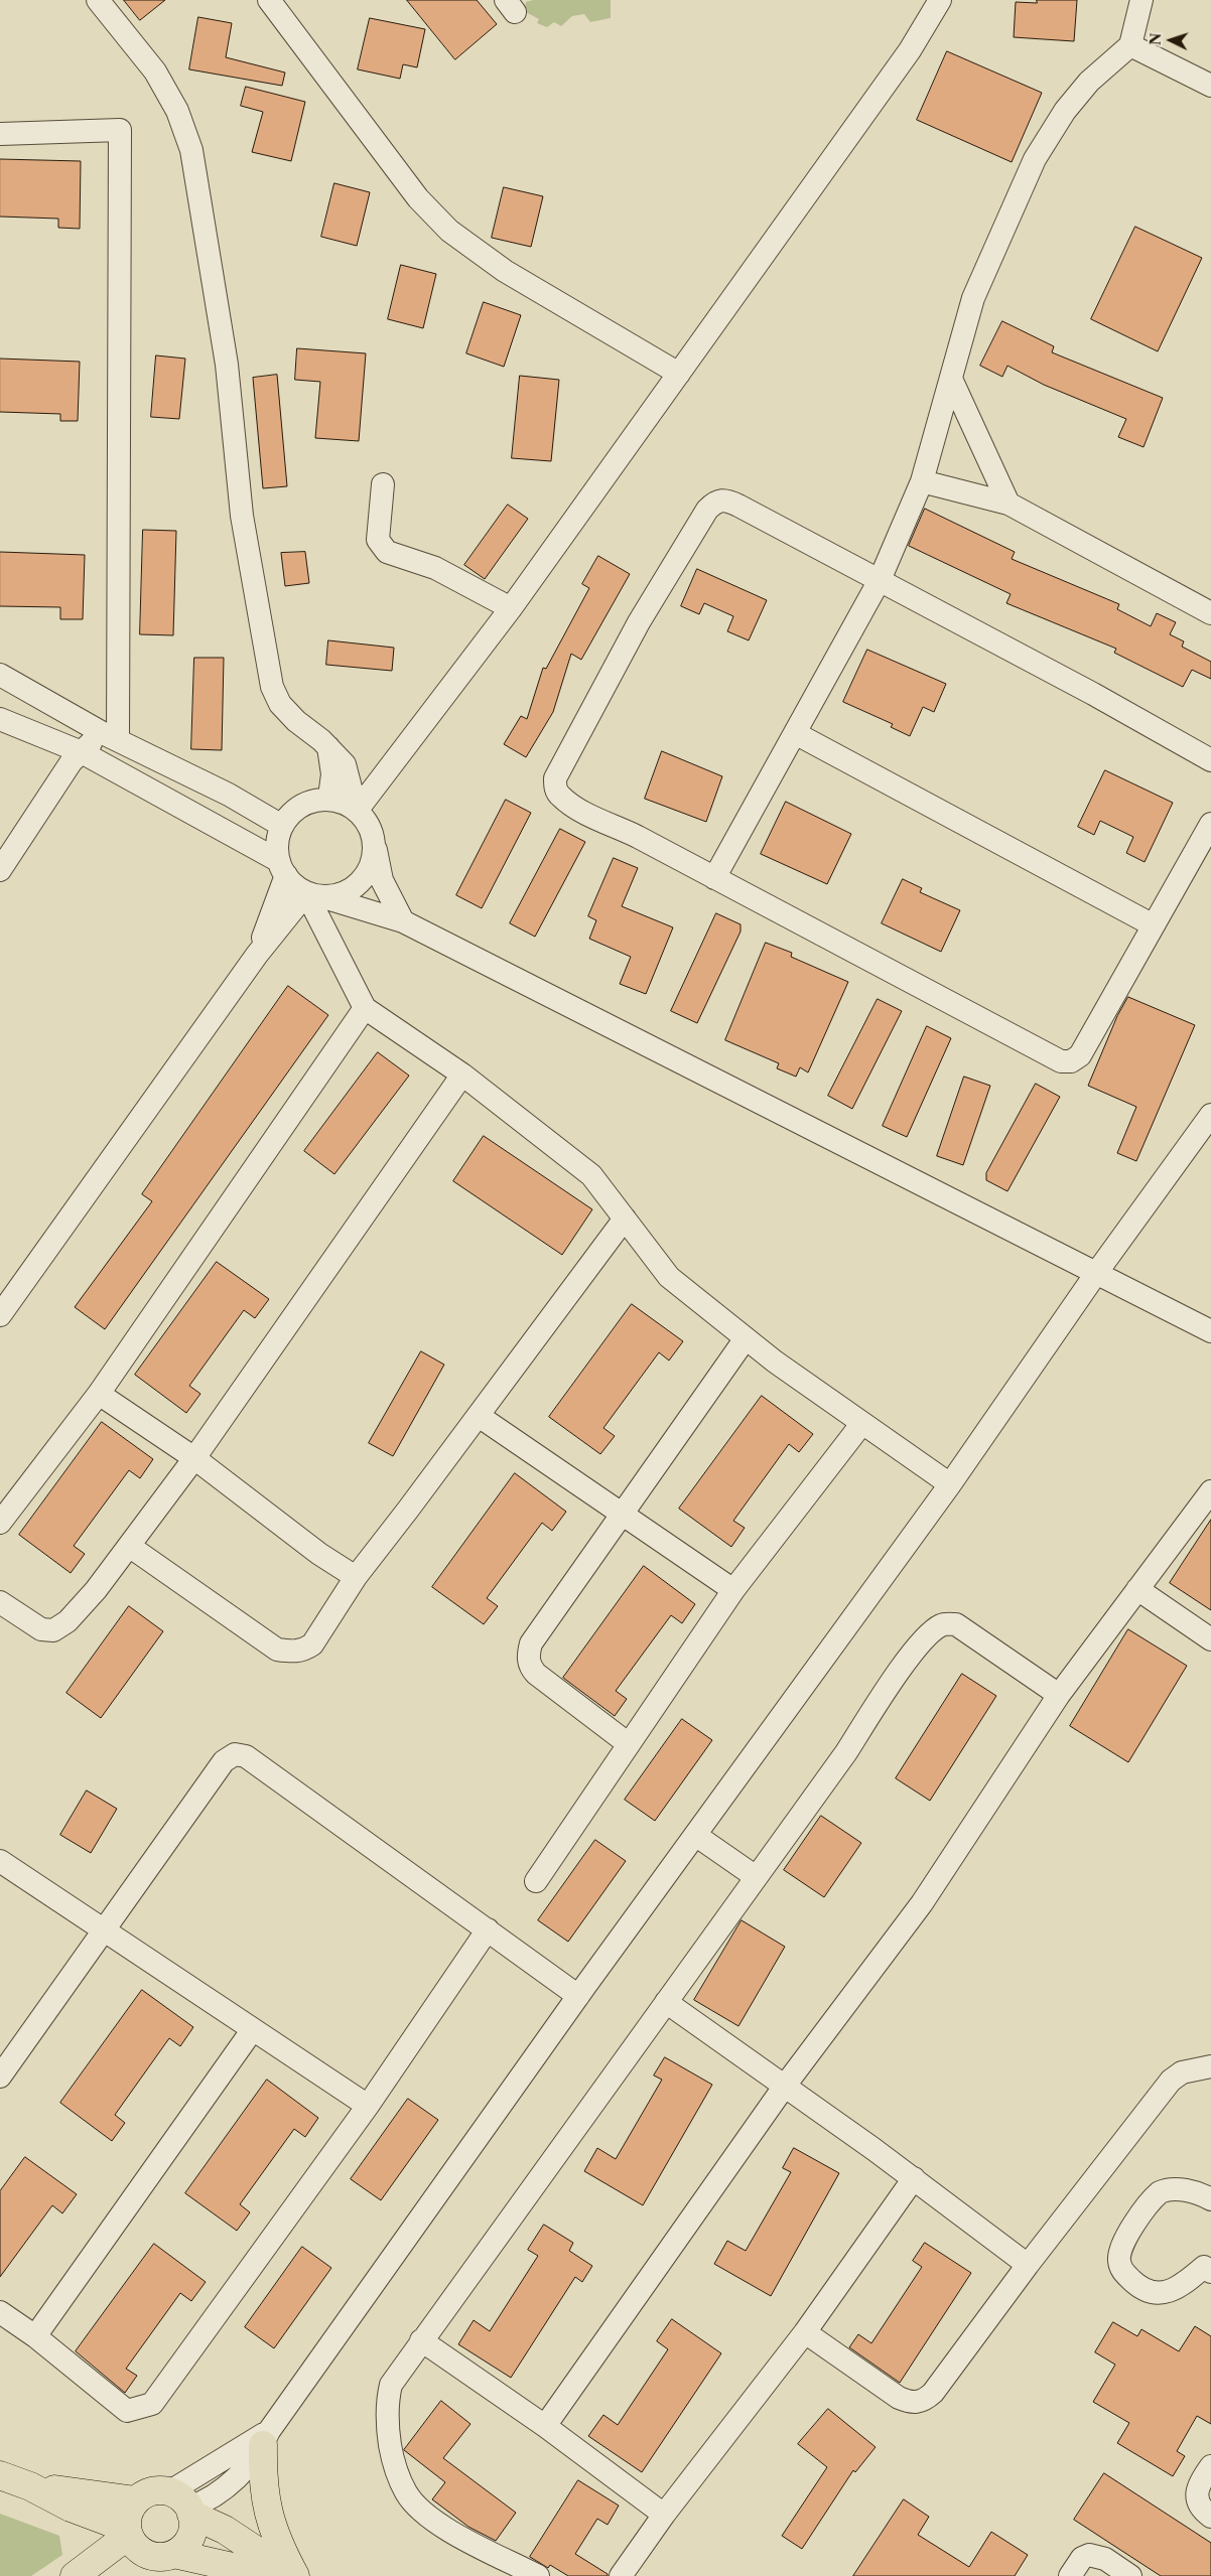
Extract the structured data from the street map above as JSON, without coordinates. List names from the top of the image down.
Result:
{
  "north": "left"
}
